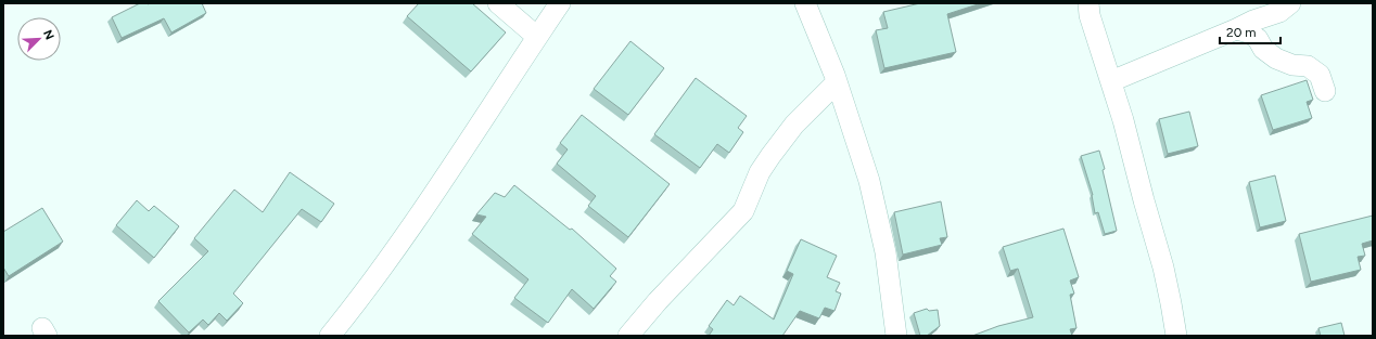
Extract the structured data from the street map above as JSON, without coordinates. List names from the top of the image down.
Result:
{
  "scale_bar": "20 m",
  "north": "top right"
}
